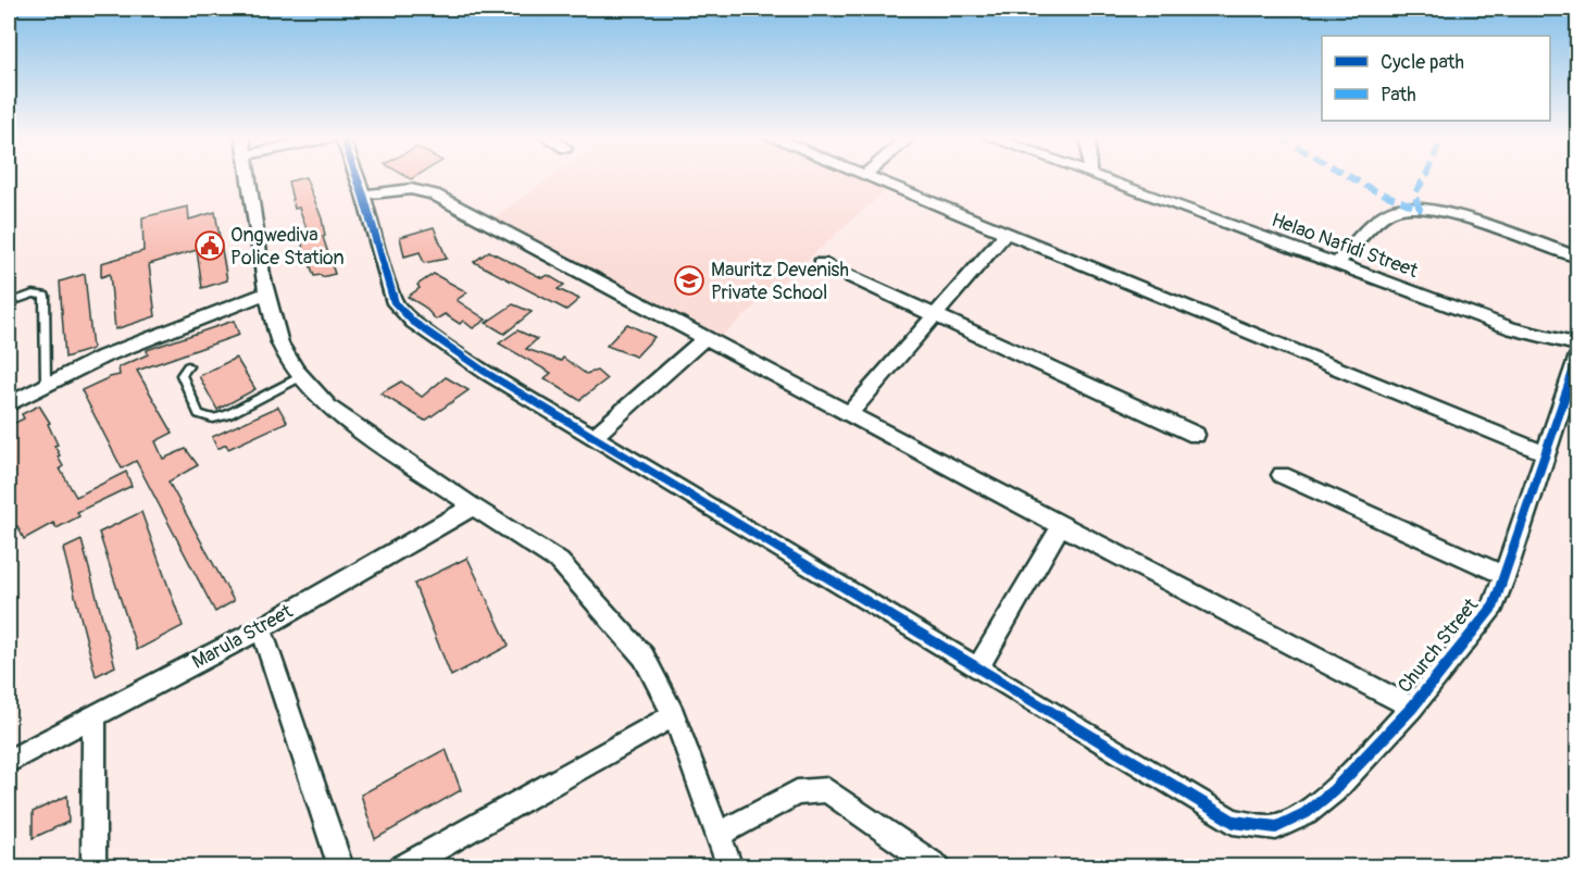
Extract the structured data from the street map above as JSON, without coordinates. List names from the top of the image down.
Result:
{
  "streets": {
    "street": ["Helao Nafidi Street", "Marula Street", "Church Street"]
  },
  "places": {
    "public building": ["Ongwediva Police Station"],
    "school or university": ["Mauritz Devenish Private School"]
  },
  "legend": ["Cycle path", "Path"]
}
